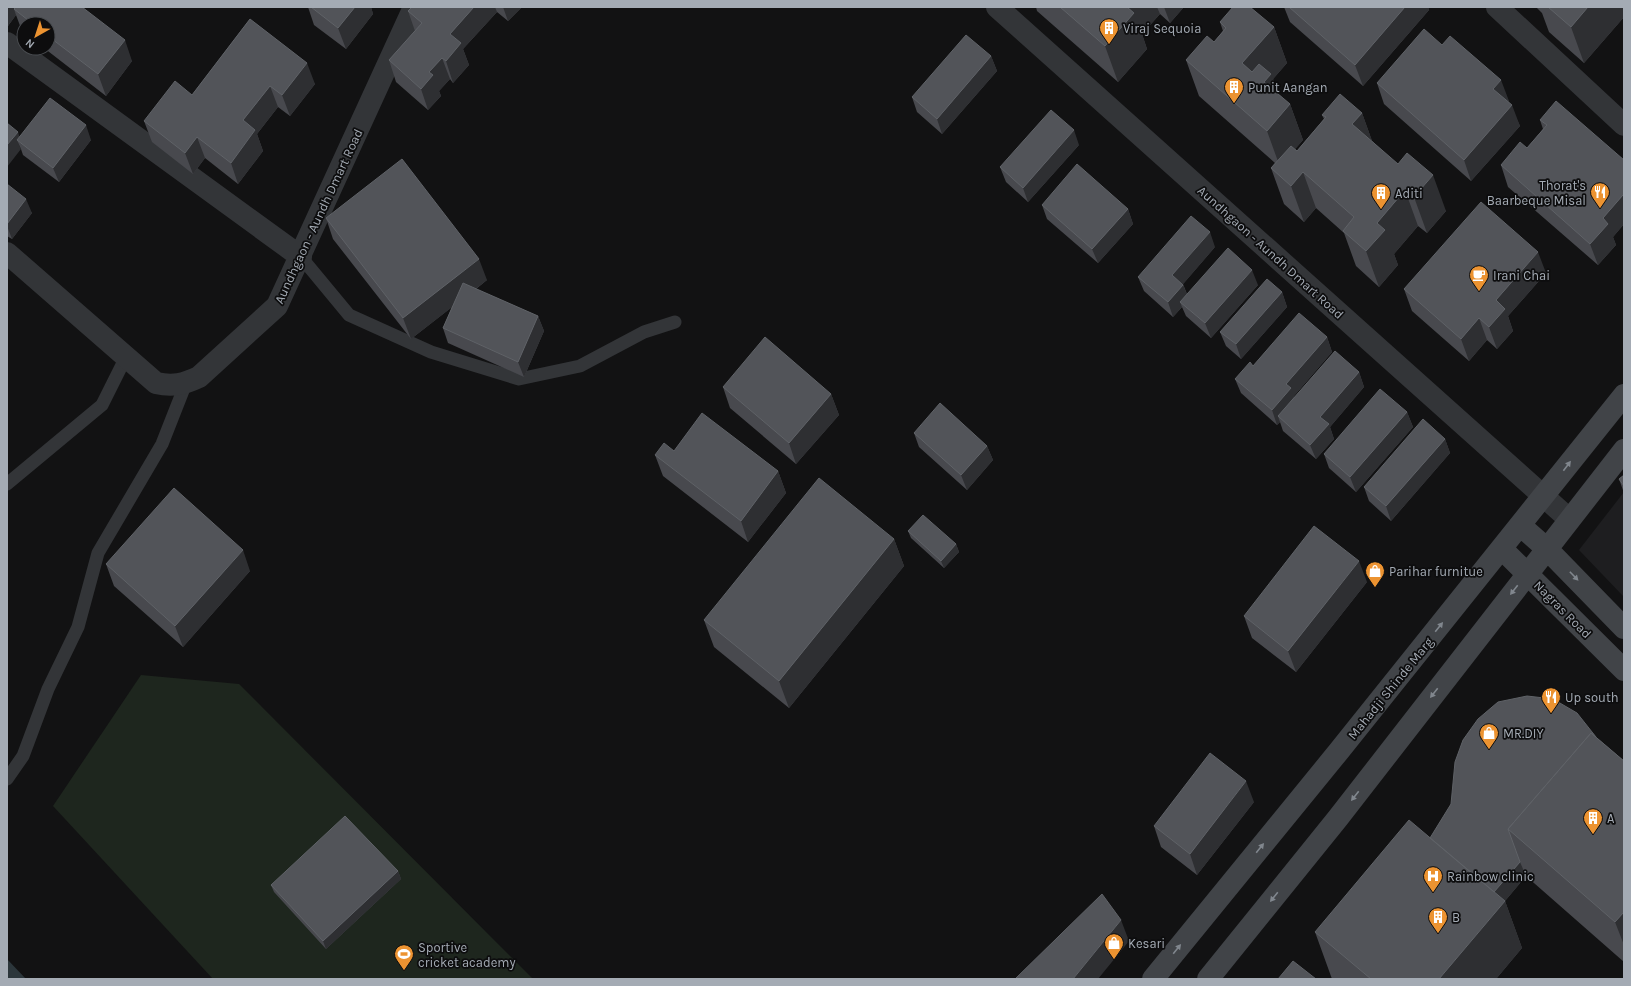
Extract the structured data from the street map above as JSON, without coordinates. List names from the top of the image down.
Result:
{
  "streets": {
    "main road": ["Nagras Road", "Mahadji Shinde Marg"],
    "street": ["Aundhgaon - Aundh Dmart Road"]
  },
  "crossings": [
    ["Aundhgaon - Aundh Dmart Road", "Mahadji Shinde Marg"],
    ["Nagras Road", "Mahadji Shinde Marg"]
  ],
  "places": {
    "building": [
      "Viraj Sequoia",
      "Punit Aangan",
      "Aditi",
      "A",
      "B"
    ],
    "restaurant": ["Thorat's Baarbeque Misal", "Up south"],
    "cafe": ["Irani Chai"],
    "shop": ["Parihar furnitue", "MR.DIY", "Kesari"],
    "hospital": ["Rainbow clinic"],
    "sports": ["Sportive cricket academy"]
  },
  "north": "bottom left"
}
